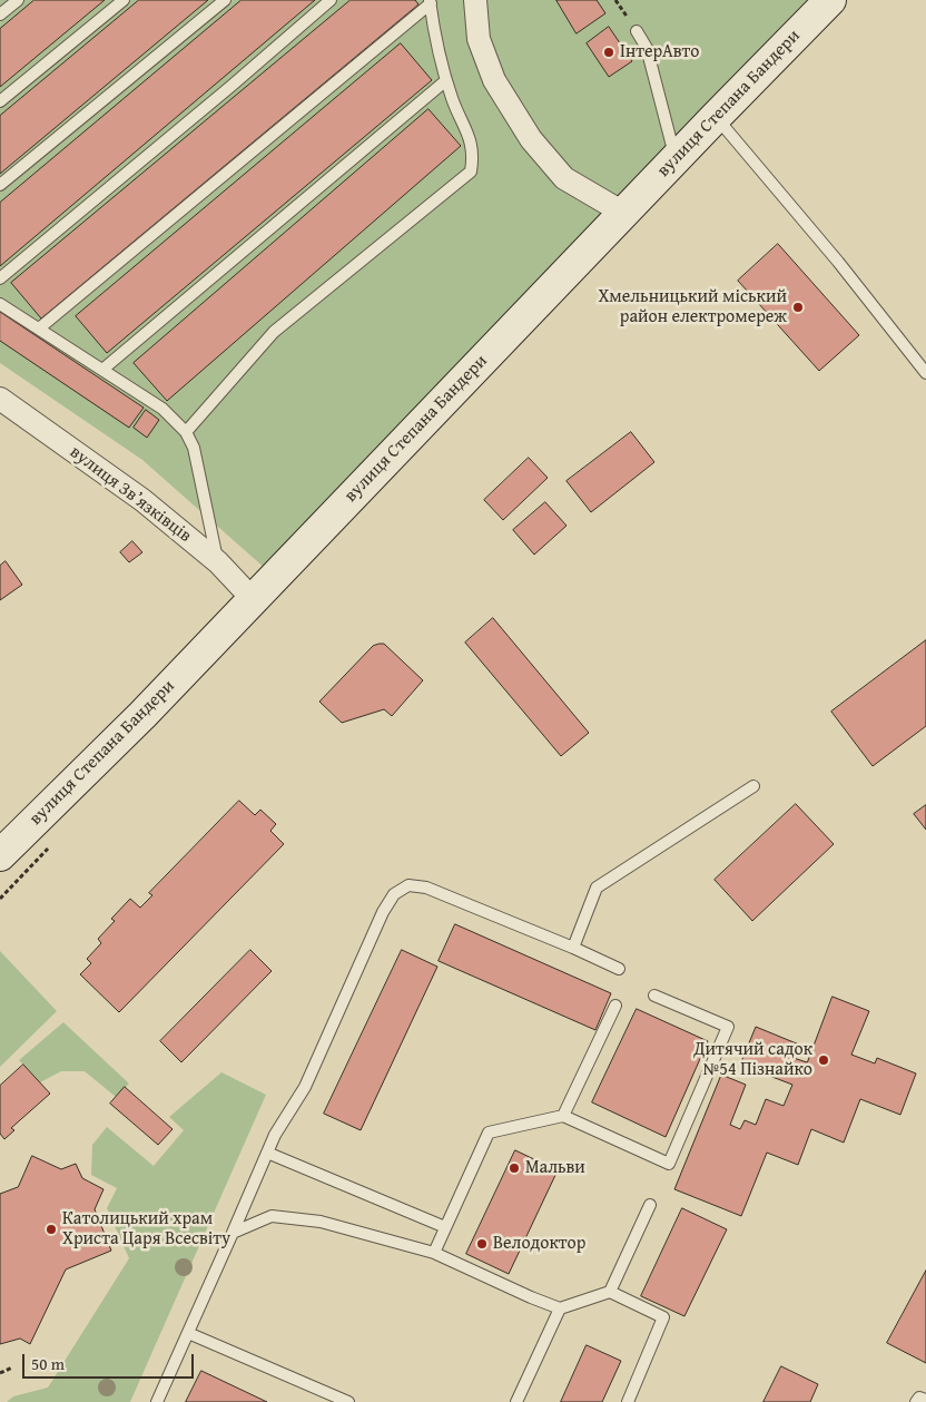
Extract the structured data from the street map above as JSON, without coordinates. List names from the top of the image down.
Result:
{
  "streets": {
    "main road": ["вулиця Степана Бандери"],
    "street": ["вулиця Звʼязківців"]
  },
  "crossings": [
    ["вулиця Степана Бандери", "вулиця Звʼязківців"]
  ],
  "places": [
    "ІнтерАвто",
    "Хмельницький міський район електромереж",
    "Дитячий садок №54 Пізнайко",
    "Мальви",
    "Католицький храм Христа Царя Всесвіту",
    "Велодоктор"
  ],
  "scale_bar": "50 m"
}
